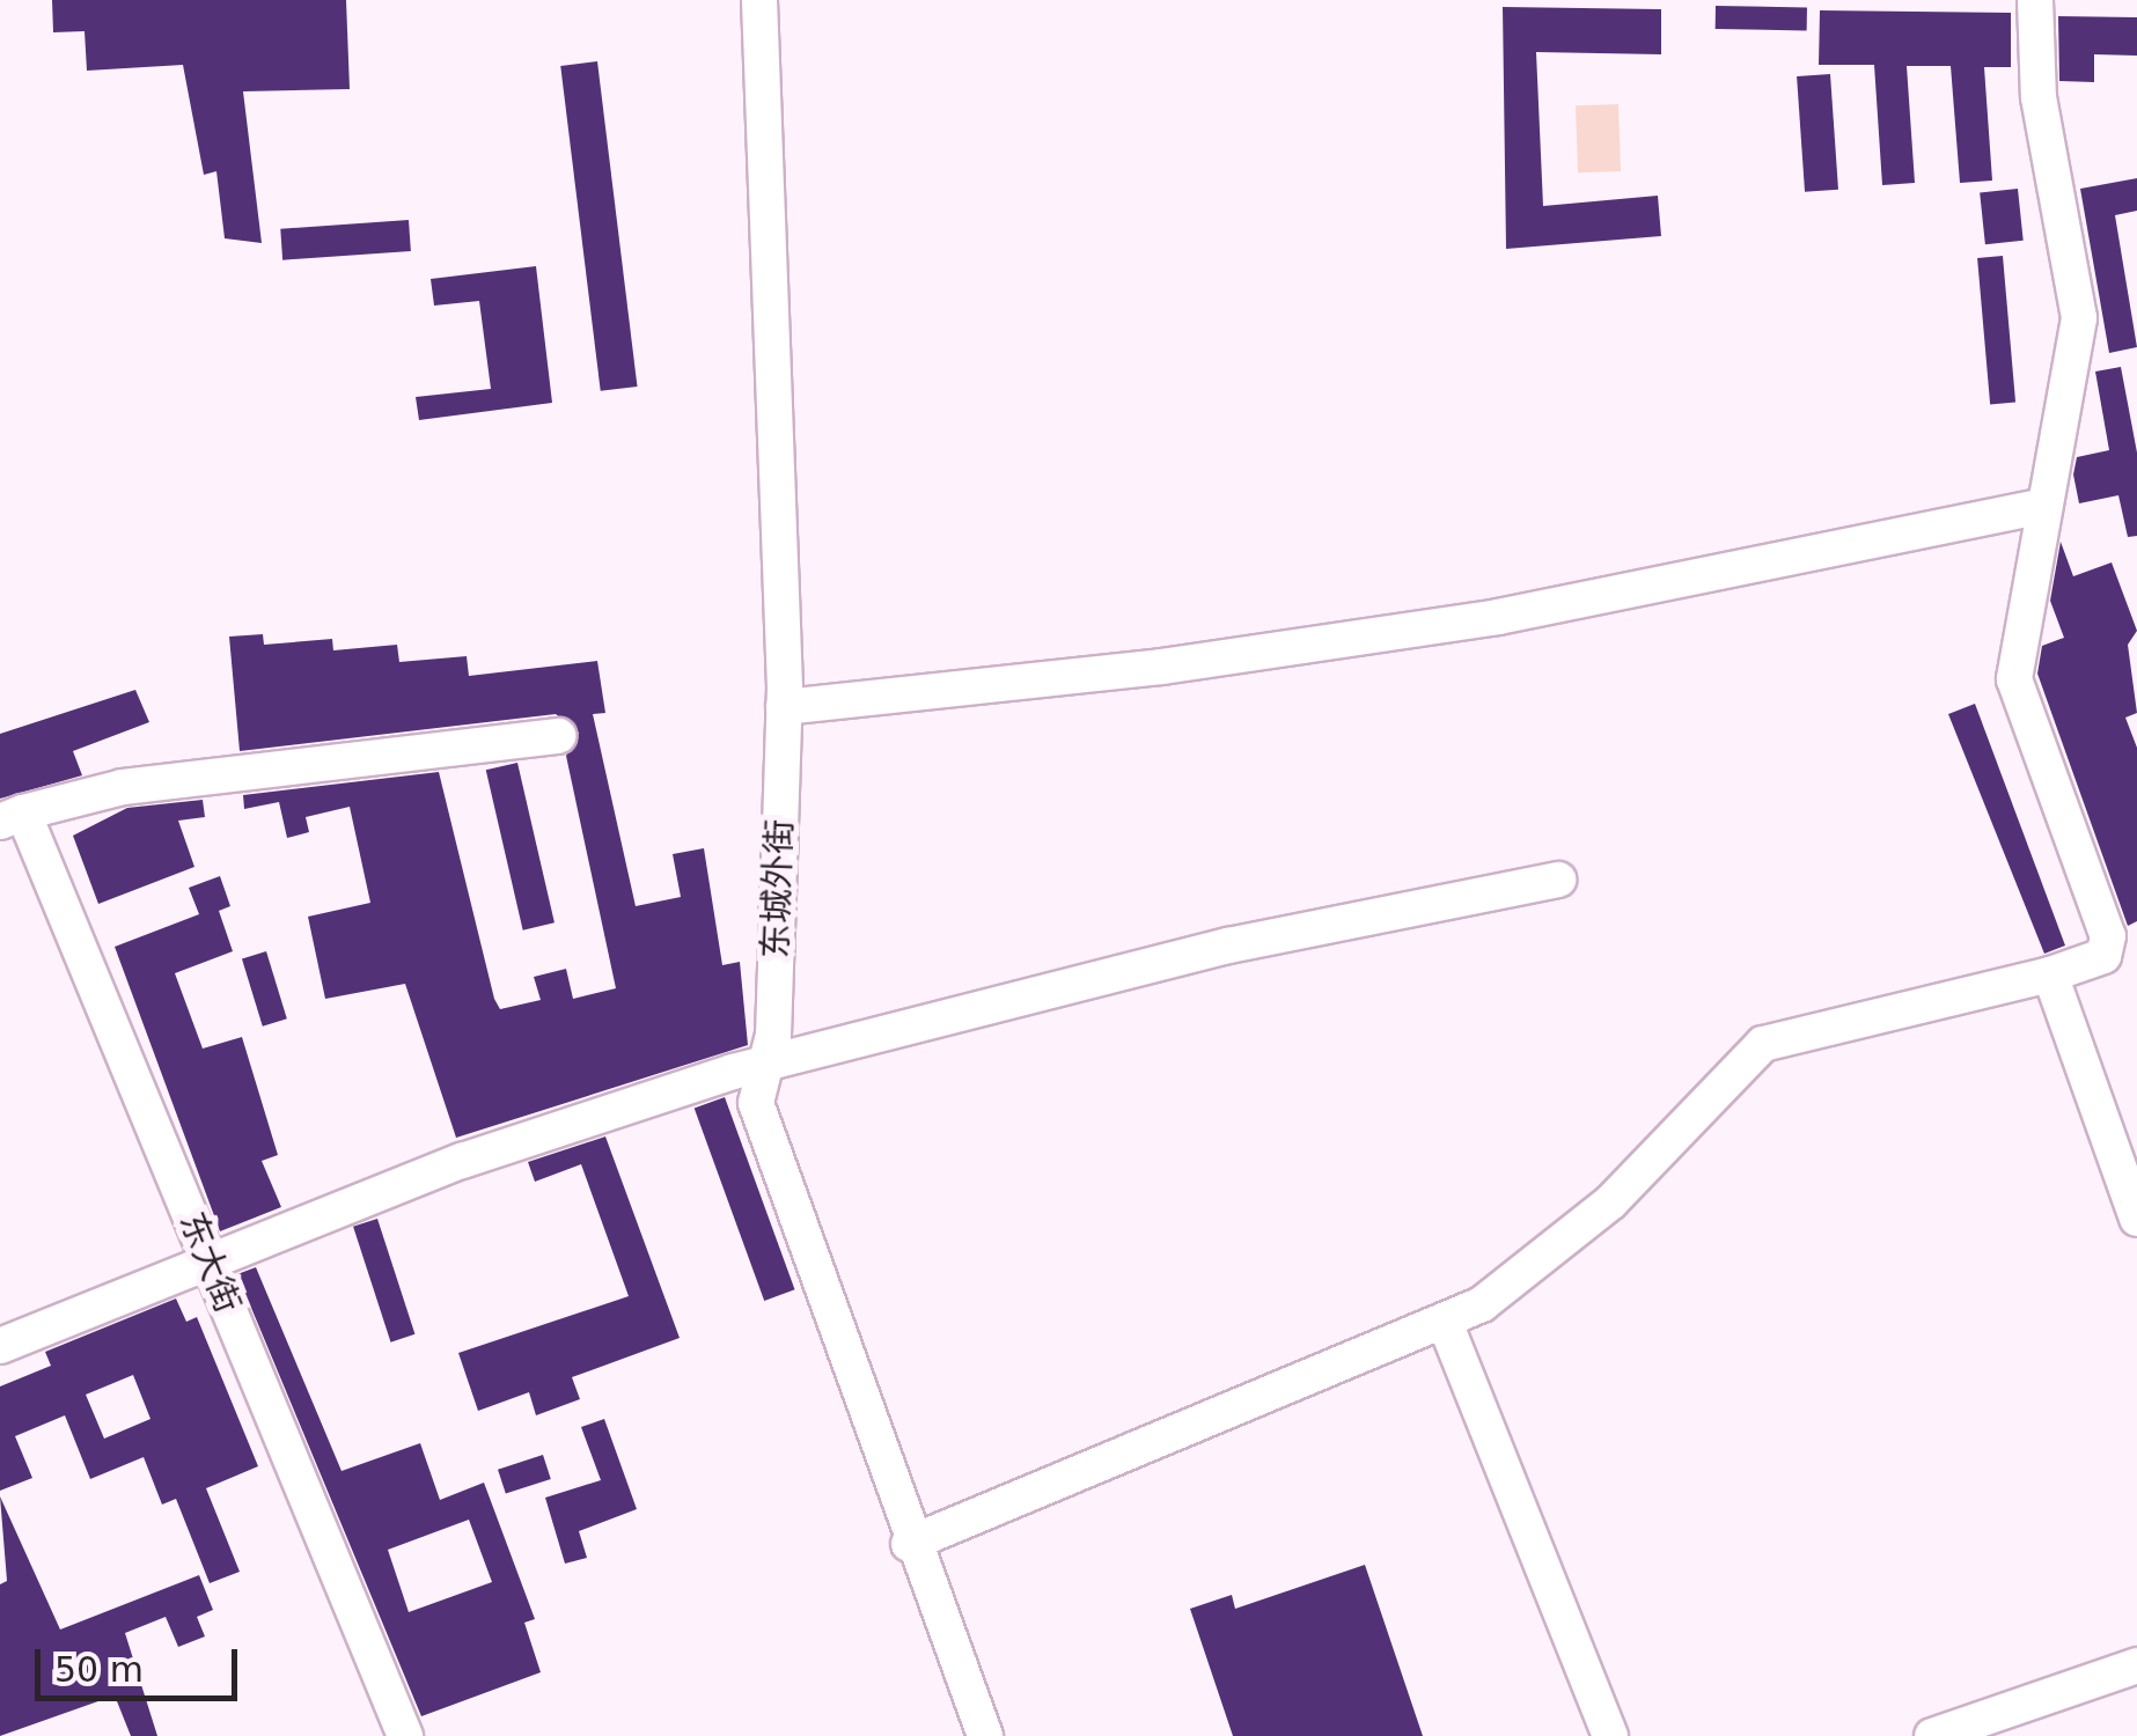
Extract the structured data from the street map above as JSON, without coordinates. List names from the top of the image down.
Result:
{
  "streets": {
    "street": ["东城外街", "东大街"]
  },
  "scale_bar": "50 m"
}
